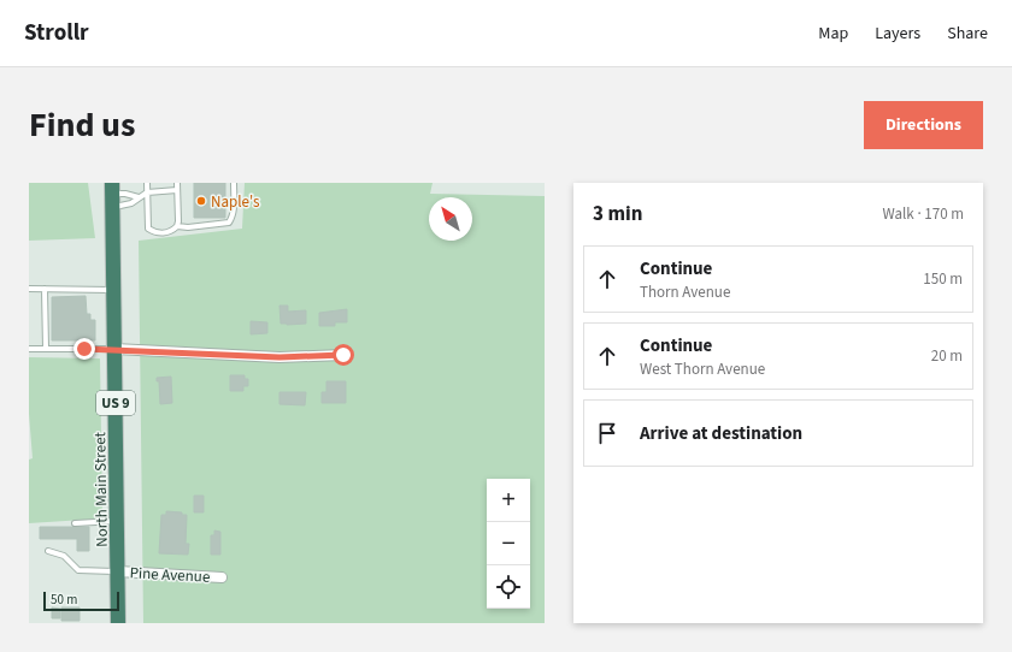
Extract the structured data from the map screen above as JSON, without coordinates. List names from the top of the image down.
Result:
{
  "streets": {
    "highway": ["US 9", "North Main Street"],
    "street": ["Pine Avenue"]
  },
  "crossings": [
    ["North Main Street", "Pine Avenue"]
  ],
  "places": ["Naple's"],
  "scale_bar": "50 m",
  "north": "top left",
  "page": {
    "header": "Strollr",
    "nav": ["Map", "Layers", "Share"],
    "title": "Find us",
    "buttons": "Directions",
    "heading": ["3 min", "Walk · 170 m"],
    "list": [
      ["Continue", "Thorn Avenue", "150 m"],
      ["Continue", "West Thorn Avenue", "20 m"],
      "Arrive at destination"
    ],
    "map_buttons": ["+", "−"],
    "scale": "50 m"
  }
}
